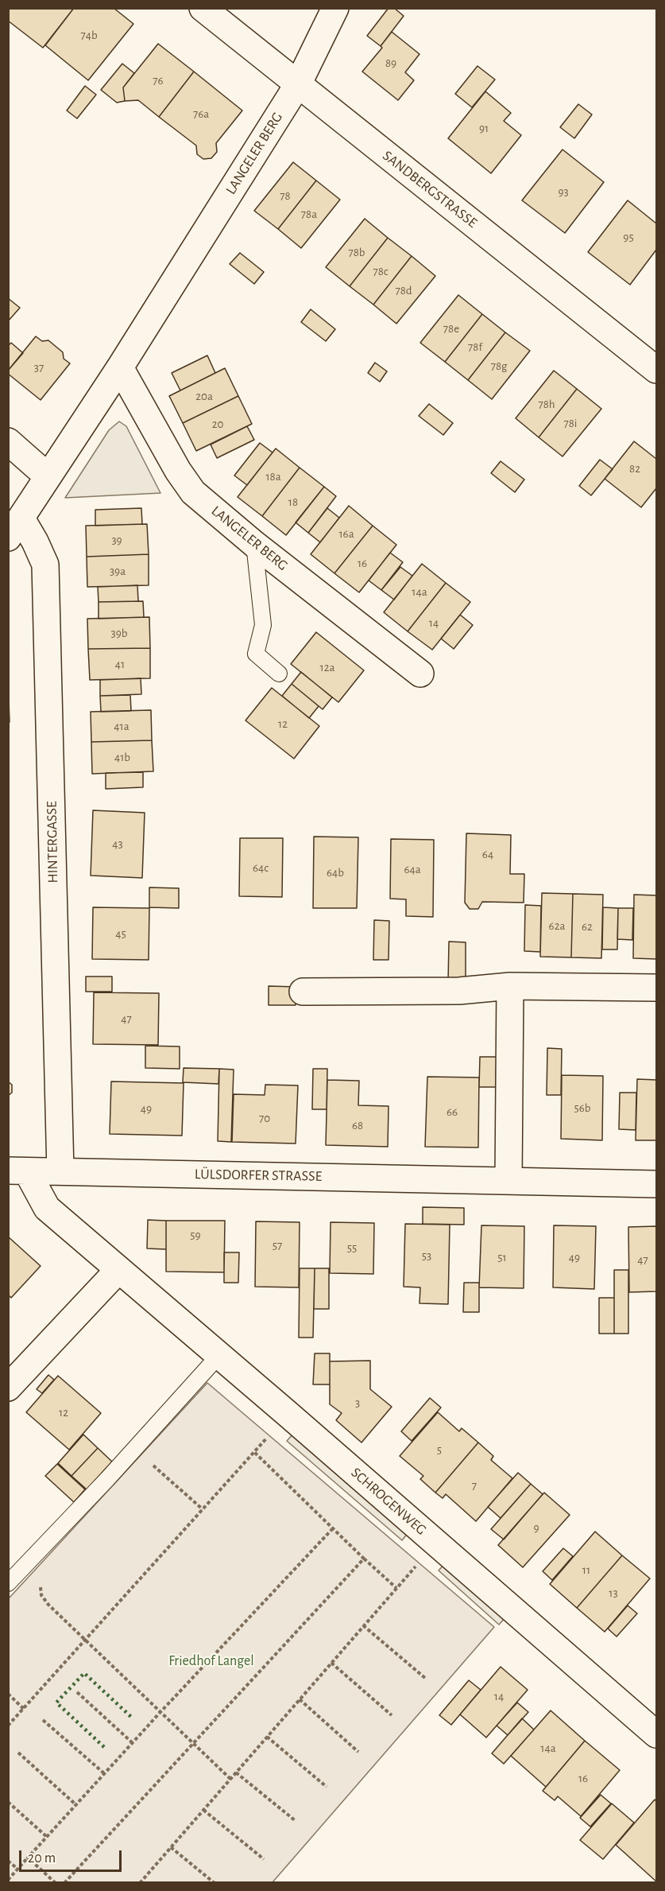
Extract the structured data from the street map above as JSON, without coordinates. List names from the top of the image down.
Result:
{
  "streets": {
    "street": [
      "LANGELER BERG",
      "SANDBERGSTRASSE",
      "HINTERGASSE",
      "LÜLSDORFER STRASSE",
      "SCHROGENWEG"
    ]
  },
  "crossings": [
    ["LANGELER BERG", "SANDBERGSTRASSE"],
    ["LANGELER BERG", "HINTERGASSE"],
    ["HINTERGASSE", "LÜLSDORFER STRASSE"],
    ["LÜLSDORFER STRASSE", "SCHROGENWEG"]
  ],
  "parks": ["Friedhof Langel"],
  "house_numbers": [
    "74b",
    "89",
    "76",
    "76a",
    "91",
    "93",
    "78",
    "78a",
    "95",
    "78b",
    "78c",
    "78d",
    "78e",
    "78f",
    "78g",
    "37",
    "20a",
    "78h",
    "78i",
    "20",
    "82",
    "18a",
    "18",
    "16a",
    "39",
    "16",
    "39a",
    "14a",
    "14",
    "39b",
    "41",
    "12a",
    "12",
    "41a",
    "41b",
    "43",
    "64",
    "64c",
    "64a",
    "64b",
    "62a",
    "62",
    "45",
    "47",
    "56b",
    "49",
    "66",
    "70",
    "68",
    "59",
    "57",
    "55",
    "53",
    "51",
    "49",
    "47",
    "3",
    "12",
    "5",
    "7",
    "9",
    "11",
    "13",
    "14",
    "14a",
    "16"
  ],
  "scale_bar": "20 m"
}
